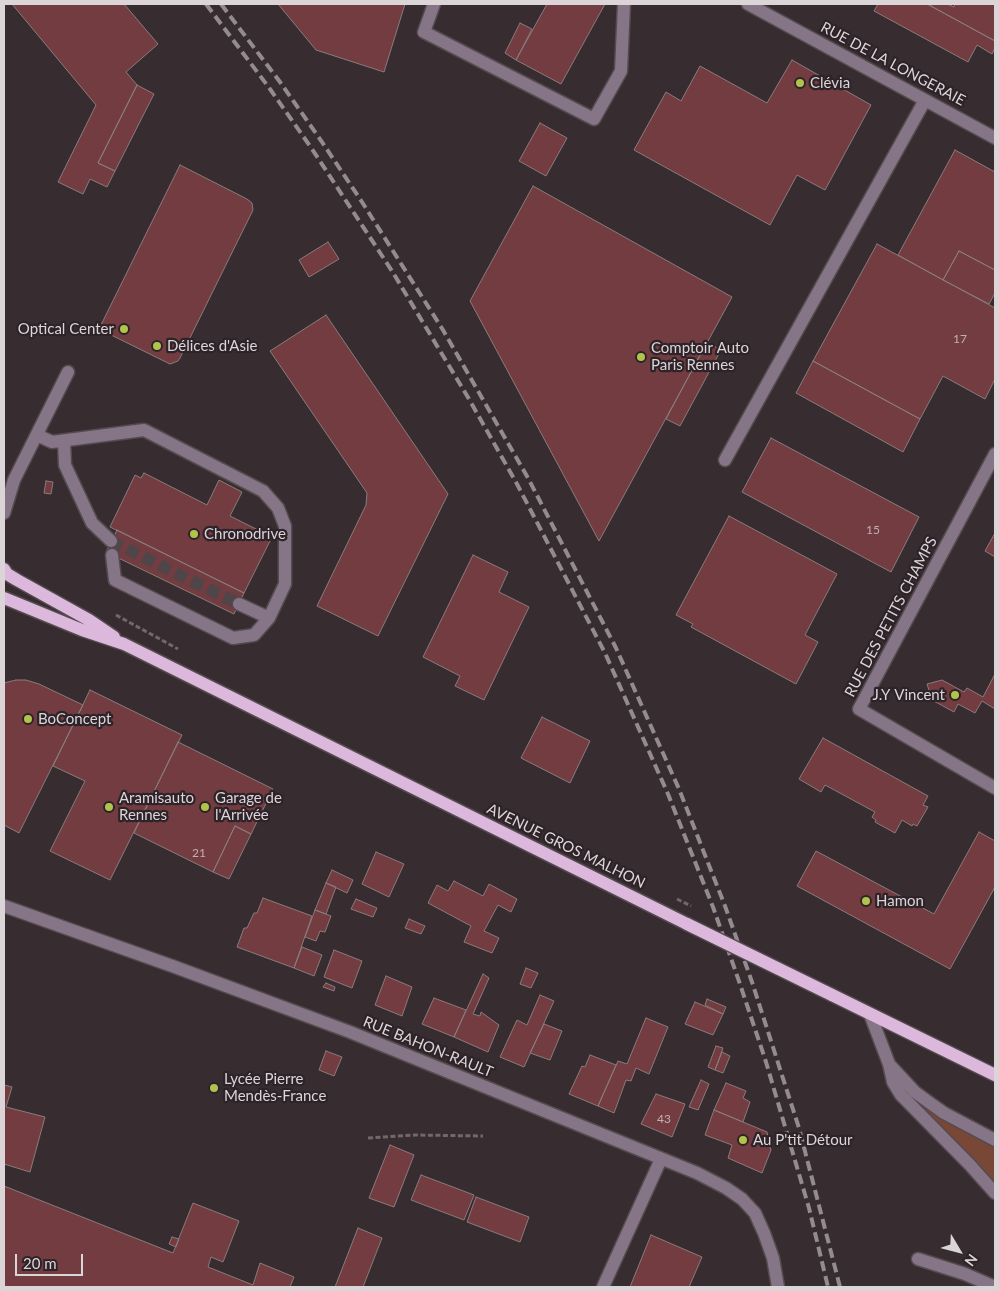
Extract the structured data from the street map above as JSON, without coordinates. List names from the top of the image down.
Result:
{
  "streets": {
    "main road": ["AVENUE GROS MALHON"],
    "street": ["RUE DE LA LONGERAIE", "RUE DES PETITS CHAMPS", "RUE BAHON-RAULT"]
  },
  "places": [
    "Clévia",
    "Optical Center",
    "Délices d'Asie",
    "Comptoir Auto Paris Rennes",
    "Chronodrive",
    "J.Y Vincent",
    "BoConcept",
    "Aramisauto Rennes",
    "Garage de l'Arrivée",
    "Hamon",
    "Lycée Pierre Mendès-France",
    "Au P'tit Détour"
  ],
  "house_numbers": [
    "17",
    "15",
    "21",
    "43"
  ],
  "scale_bar": "20 m",
  "north": "bottom right"
}
